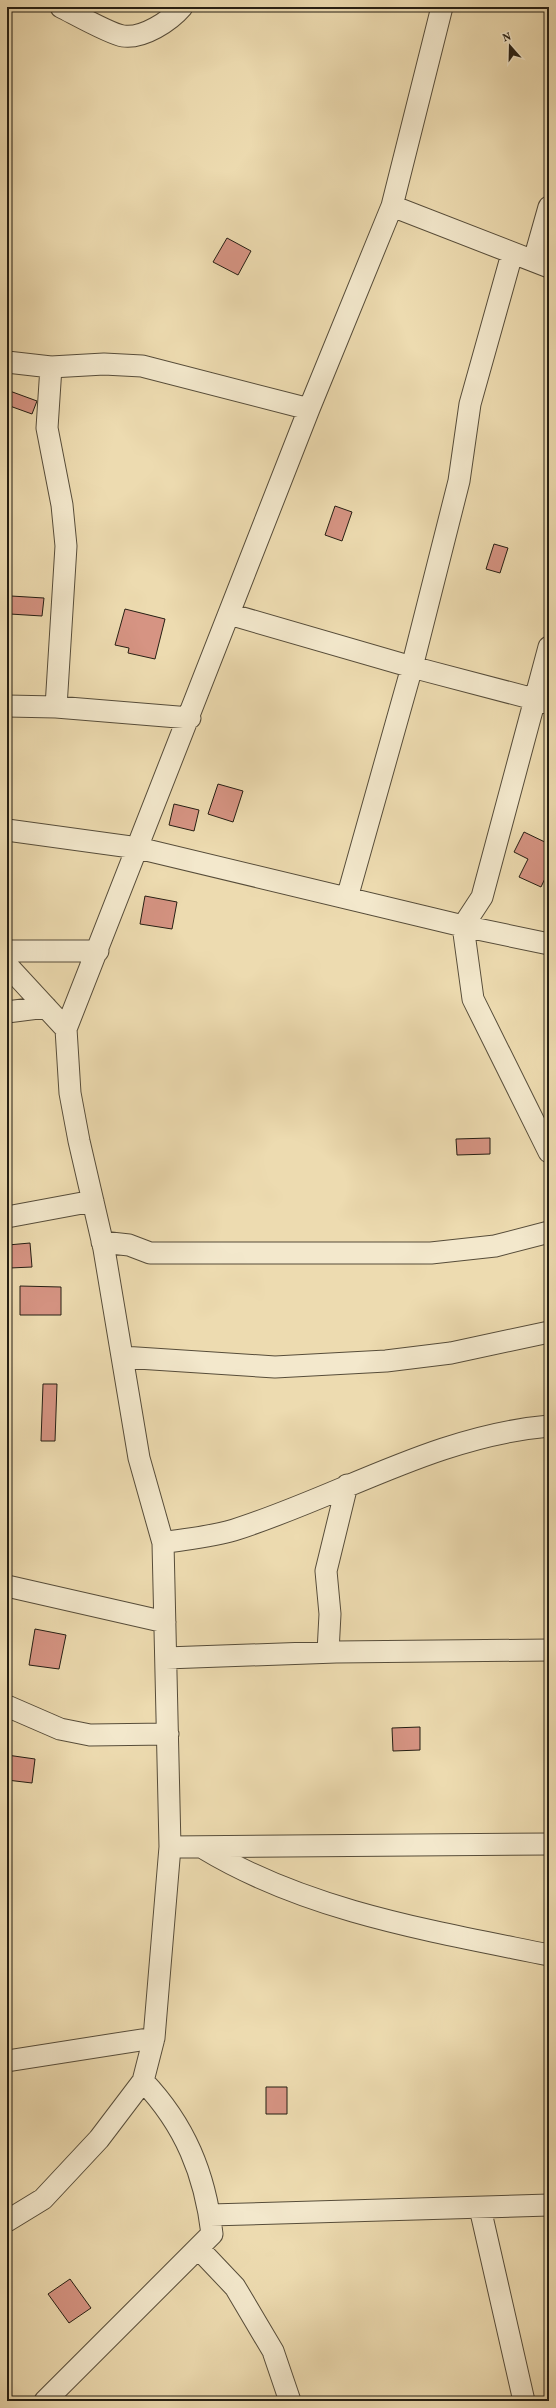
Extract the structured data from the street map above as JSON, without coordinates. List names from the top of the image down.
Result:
{
  "north": "top"
}
